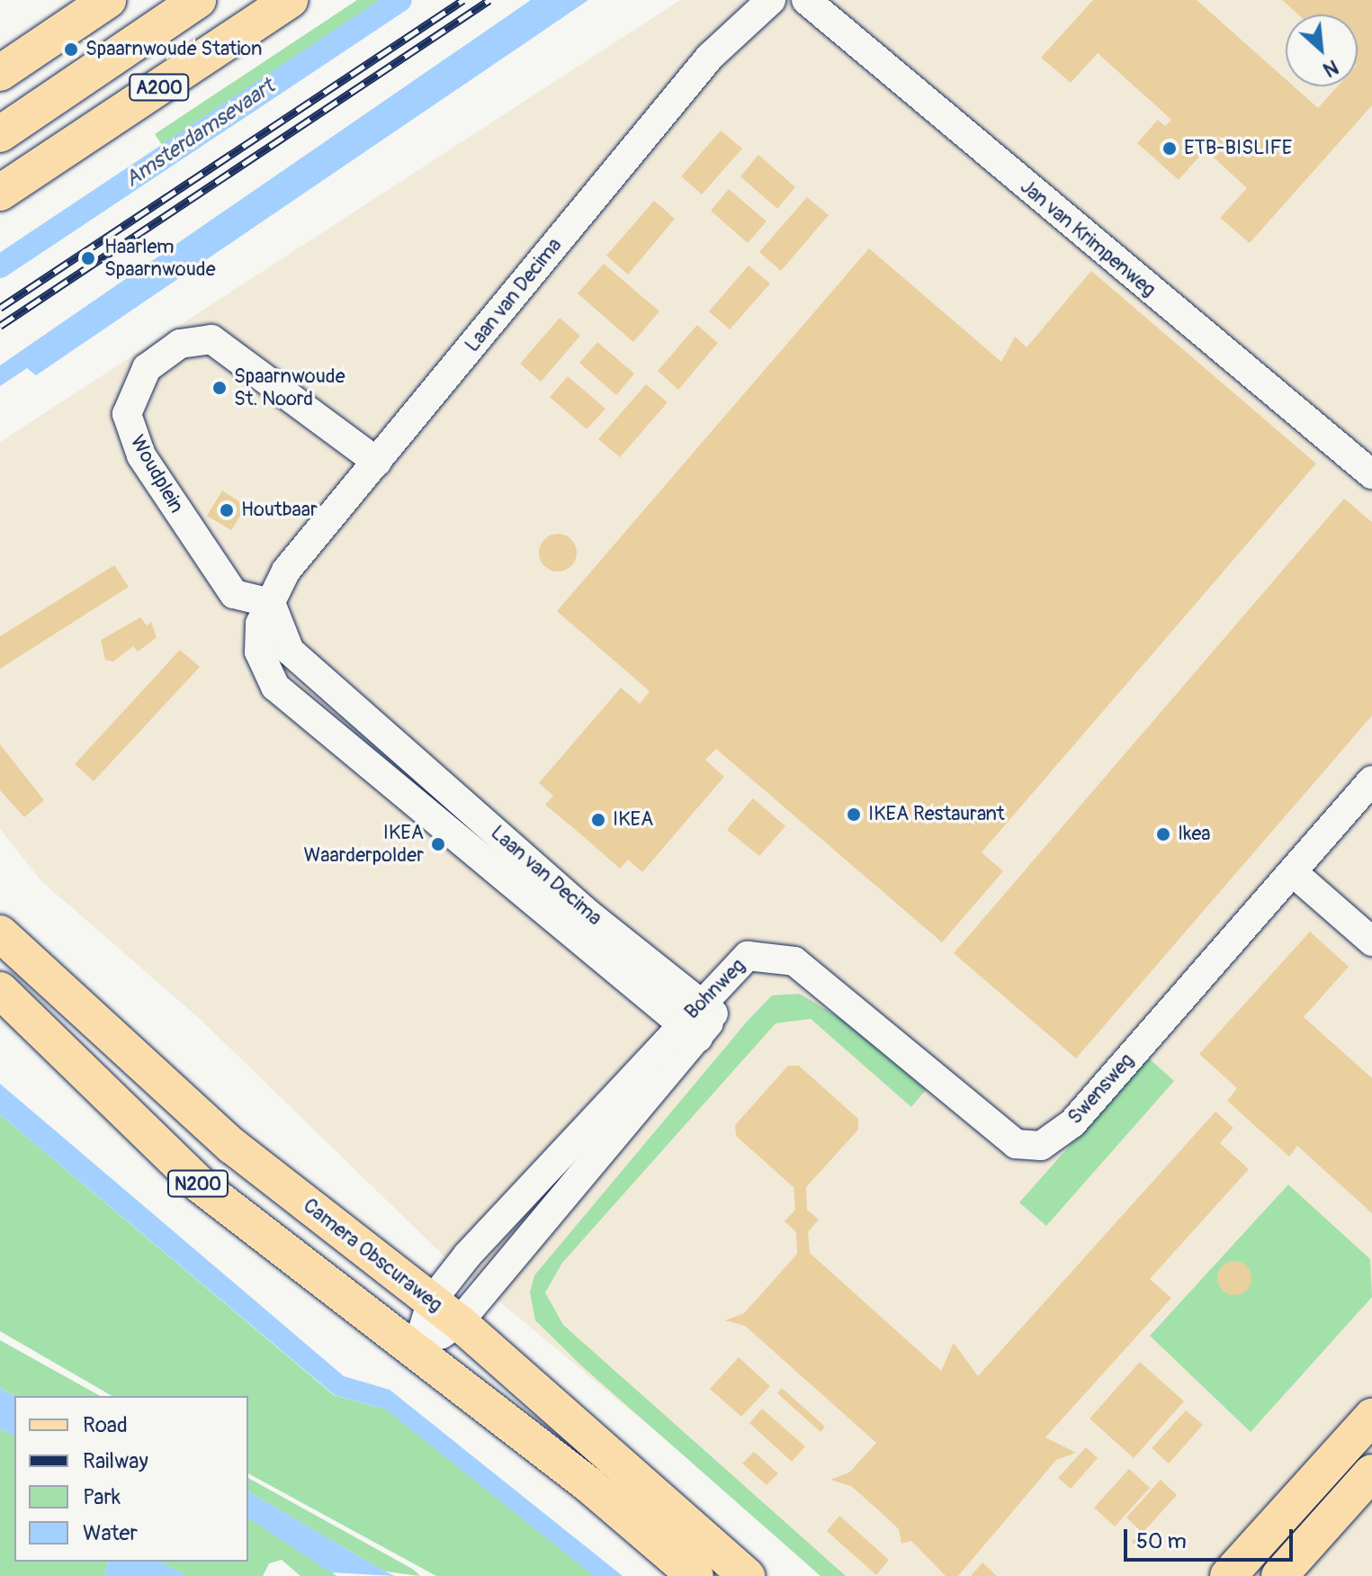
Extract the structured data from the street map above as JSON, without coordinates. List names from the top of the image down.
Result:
{
  "streets": {
    "main road": ["A200", "N200", "Camera Obscuraweg"],
    "street": [
      "Jan van Krimpenweg",
      "Laan van Decima",
      "Woudplein",
      "Bohnweg",
      "Swensweg"
    ]
  },
  "crossings": [
    ["Laan van Decima", "Woudplein"],
    ["Laan van Decima", "Bohnweg"],
    ["Bohnweg", "Swensweg"],
    ["Bohnweg", "N200"],
    ["Bohnweg", "Camera Obscuraweg"]
  ],
  "water": ["Amsterdamsevaart"],
  "places": [
    "Spaarnwoude Station",
    "ETB-BISLIFE",
    "Haarlem Spaarnwoude",
    "Spaarnwoude St. Noord",
    "Houtbaar",
    "IKEA Restaurant",
    "IKEA",
    "Ikea",
    "IKEA Waarderpolder"
  ],
  "legend": [
    "Road",
    "Railway",
    "Park",
    "Water"
  ],
  "scale_bar": "50 m",
  "north": "bottom right"
}
